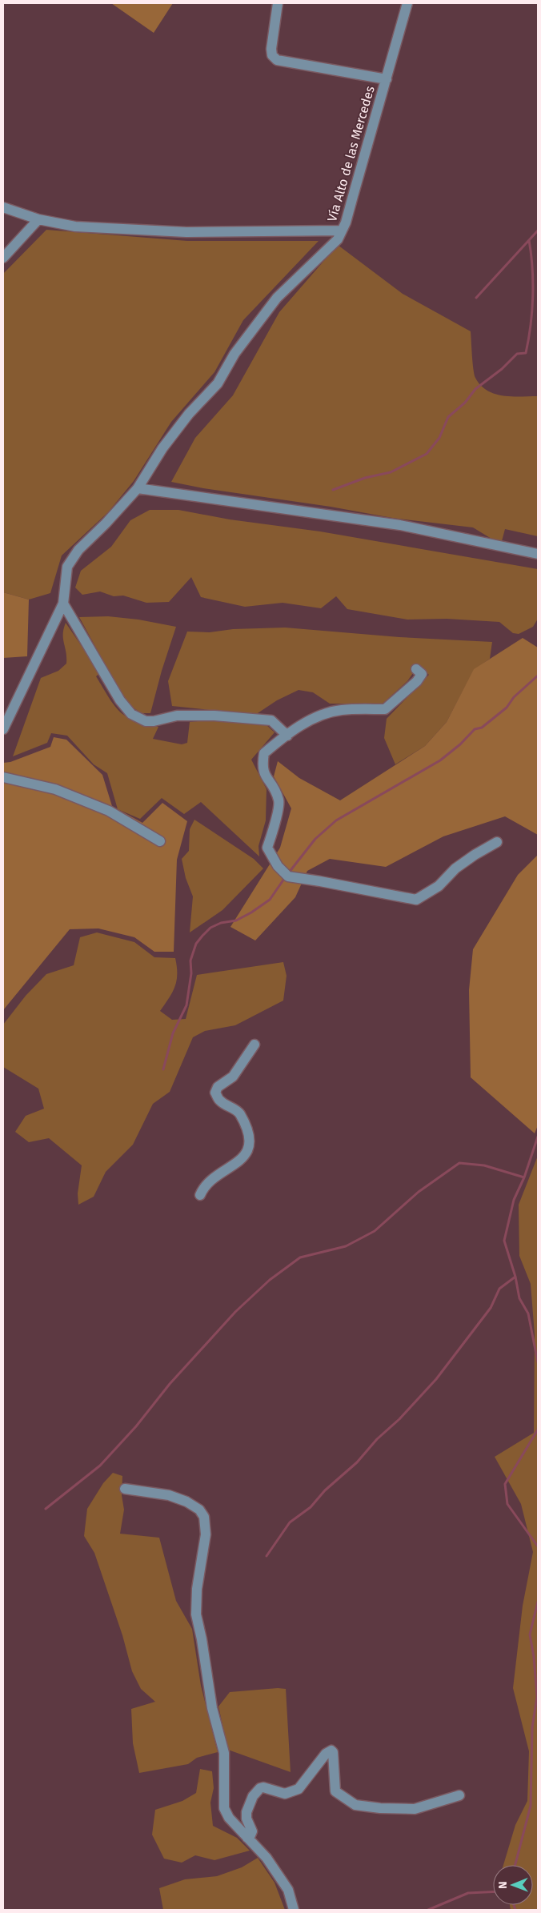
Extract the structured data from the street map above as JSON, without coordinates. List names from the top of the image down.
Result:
{
  "streets": {
    "street": ["Vía Alto de las Mercedes"]
  },
  "north": "left"
}
